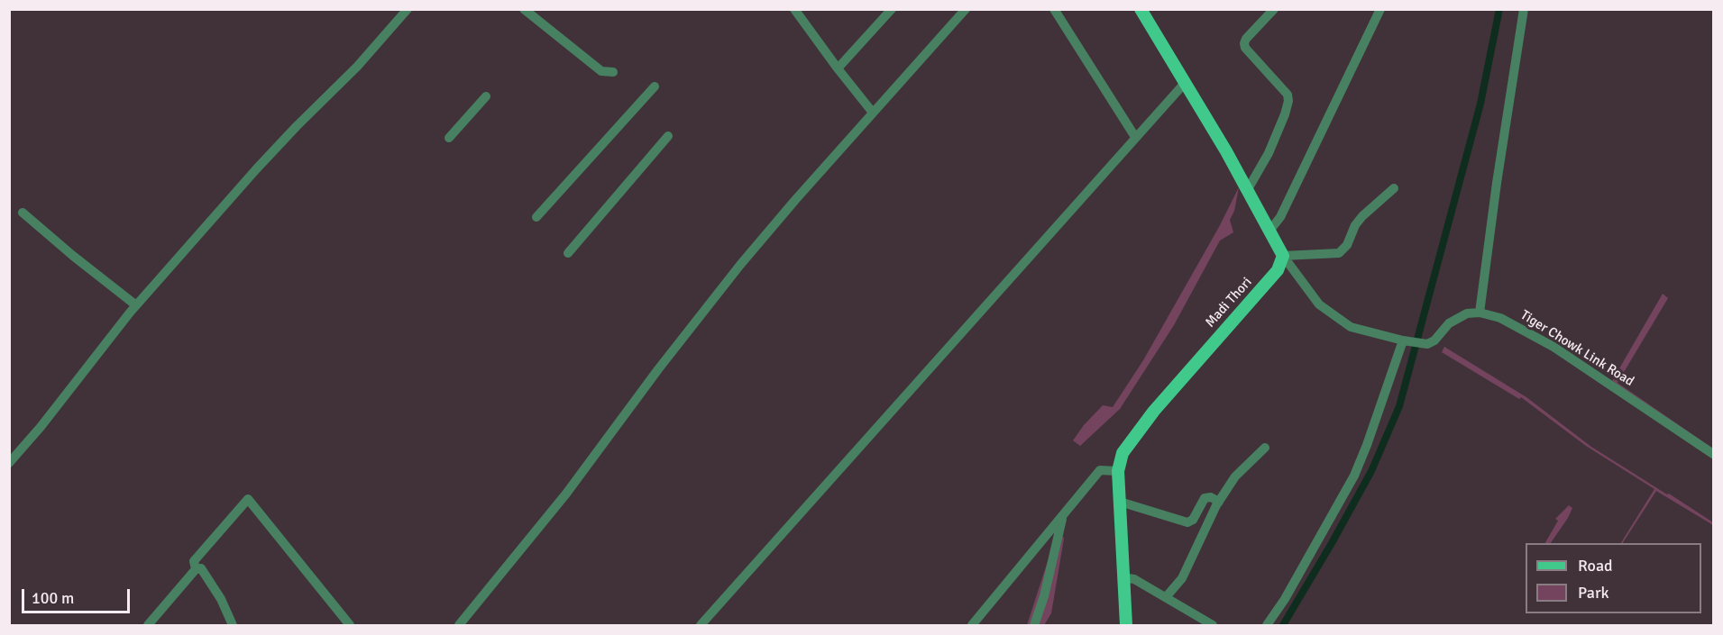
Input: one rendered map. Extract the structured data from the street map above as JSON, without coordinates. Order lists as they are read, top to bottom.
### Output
{
  "streets": {
    "main road": ["Madi Thori"],
    "street": ["Tiger Chowk Link Road"]
  },
  "legend": ["Road", "Park"],
  "scale_bar": "100 m"
}
